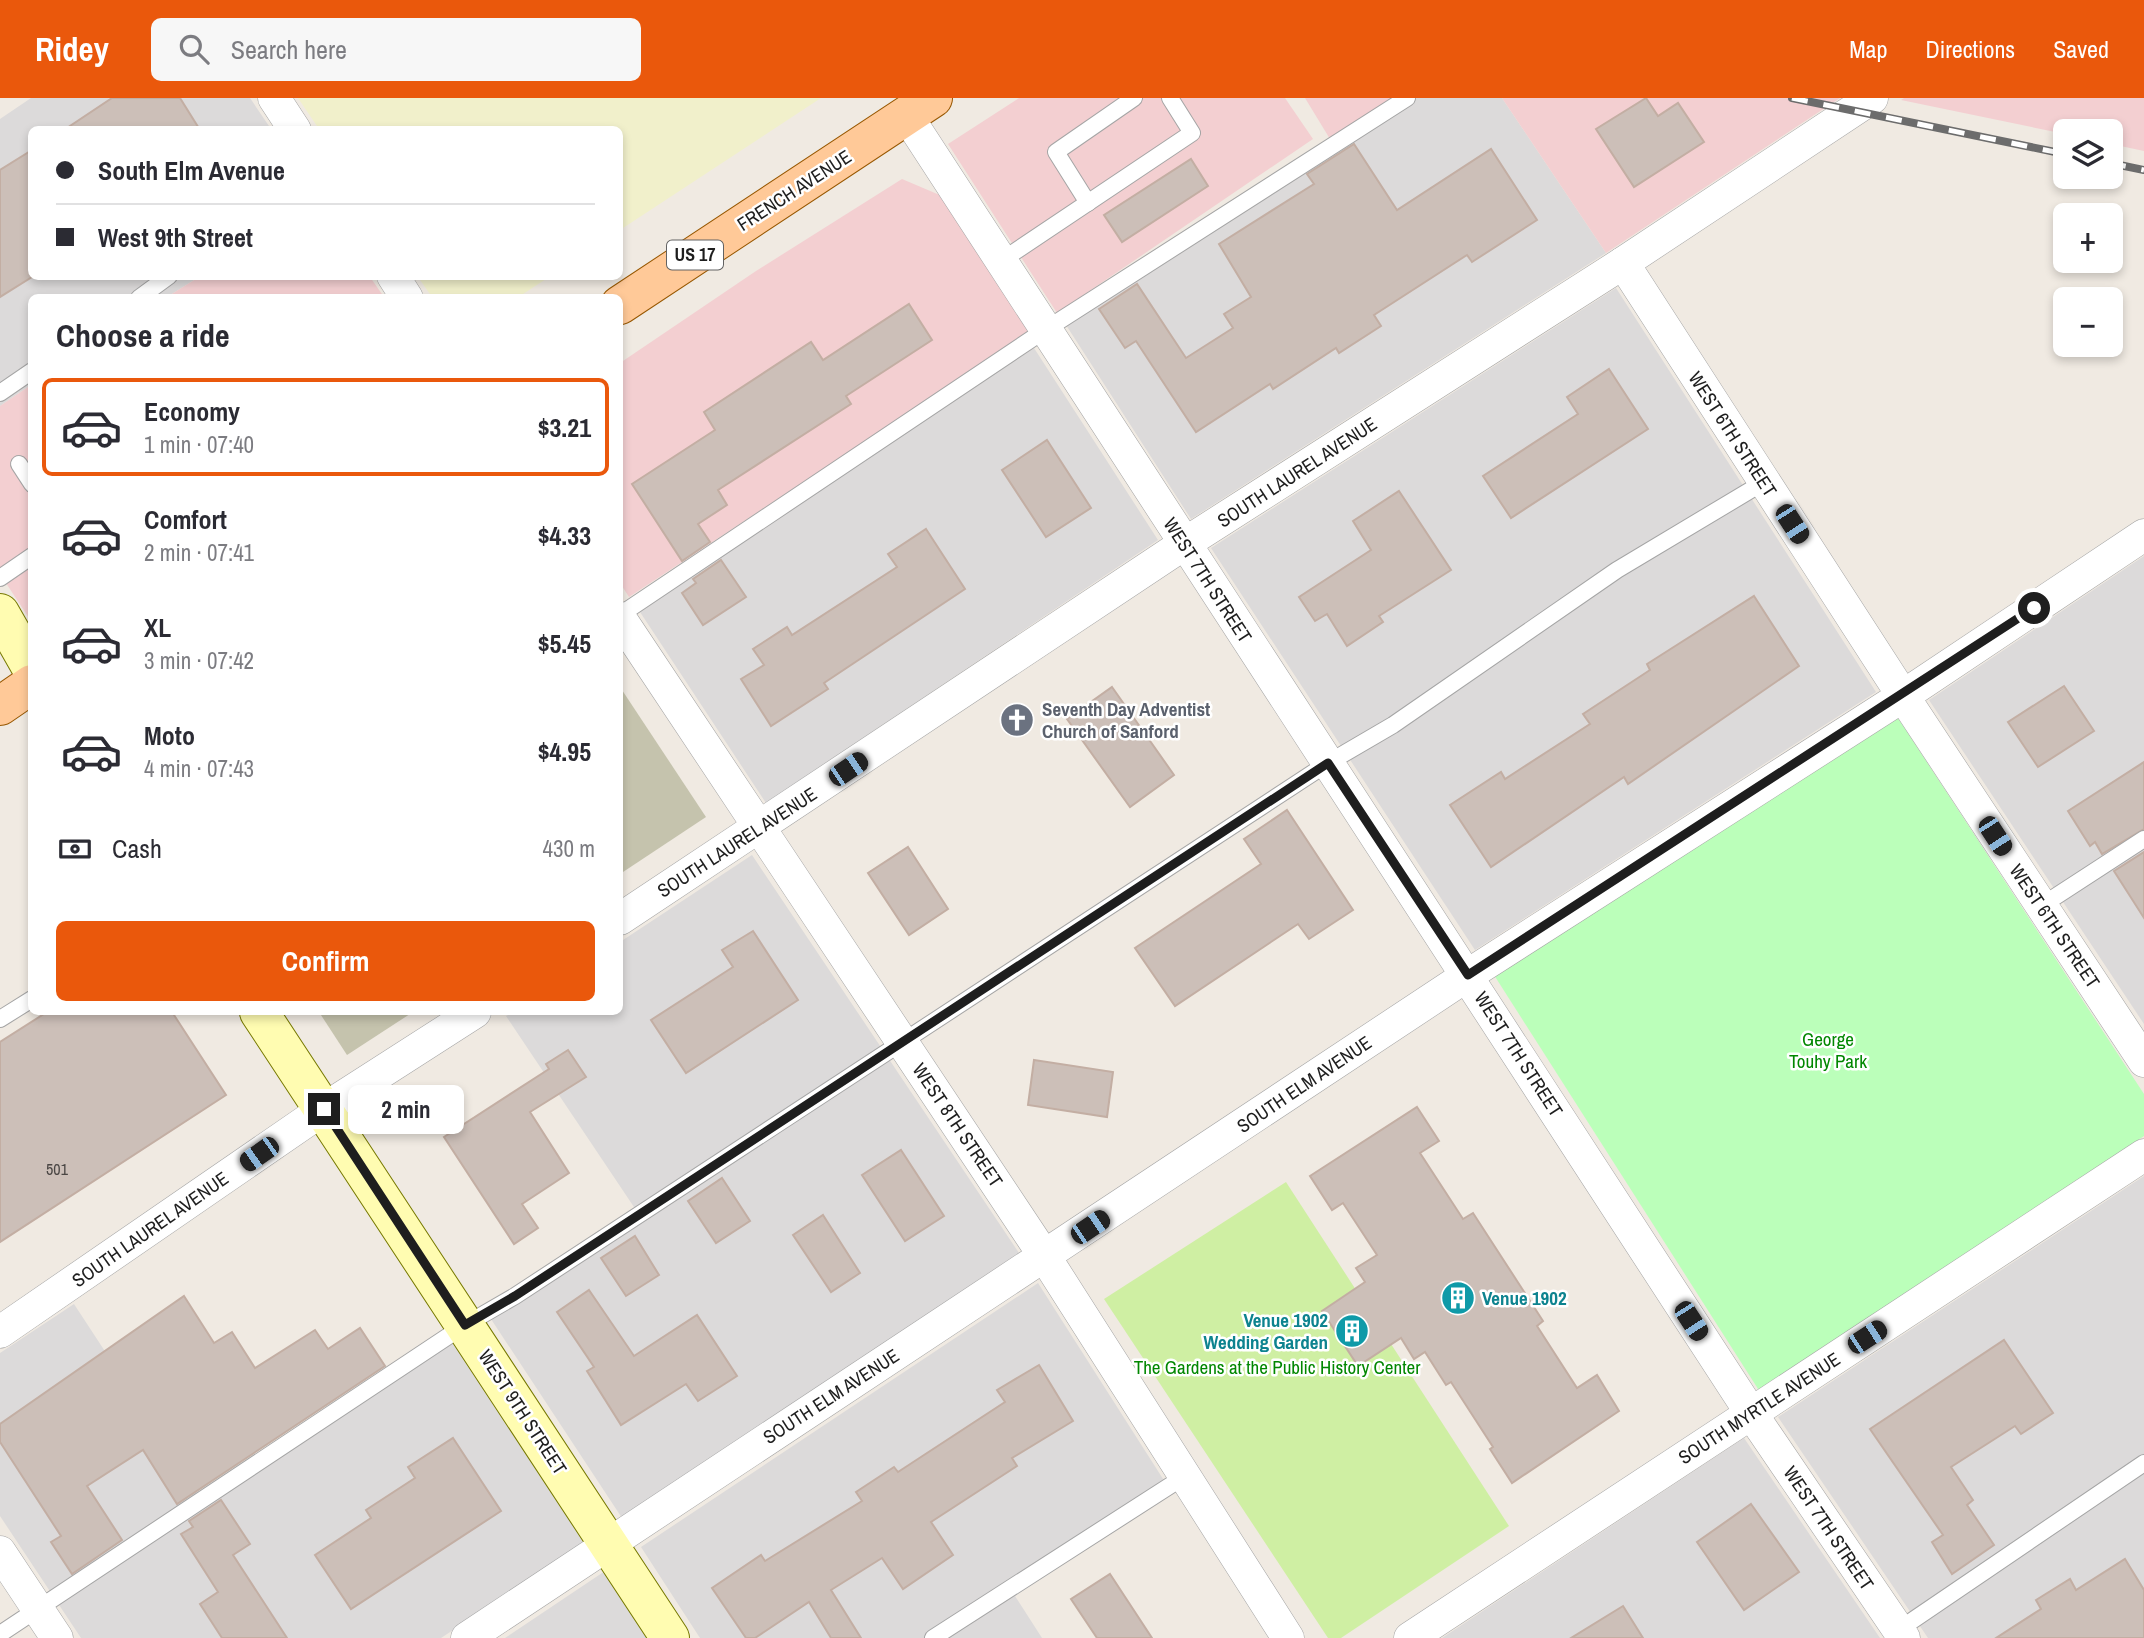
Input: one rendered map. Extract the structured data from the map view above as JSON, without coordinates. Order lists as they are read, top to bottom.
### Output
{
  "streets": {
    "main road": ["FRENCH AVENUE", "US 17"],
    "street": [
      "WEST 6TH STREET",
      "SOUTH LAUREL AVENUE",
      "WEST 7TH STREET",
      "SOUTH ELM AVENUE",
      "WEST 8TH STREET",
      "SOUTH MYRTLE AVENUE",
      "WEST 9TH STREET"
    ]
  },
  "crossings": [
    ["FRENCH AVENUE", "WEST 7TH STREET"],
    ["WEST 6TH STREET", "SOUTH LAUREL AVENUE"],
    ["WEST 6TH STREET", "SOUTH ELM AVENUE"],
    ["SOUTH LAUREL AVENUE", "WEST 7TH STREET"],
    ["SOUTH LAUREL AVENUE", "WEST 8TH STREET"],
    ["SOUTH LAUREL AVENUE", "WEST 9TH STREET"],
    ["WEST 7TH STREET", "SOUTH ELM AVENUE"],
    ["WEST 7TH STREET", "SOUTH MYRTLE AVENUE"],
    ["SOUTH ELM AVENUE", "WEST 8TH STREET"],
    ["SOUTH ELM AVENUE", "WEST 9TH STREET"]
  ],
  "parks": ["George Touhy Park", "The Gardens at the Public History Center"],
  "places": {
    "church": ["Seventh Day Adventist Church of Sanford"],
    "building": ["Venue 1902", "Venue 1902 Wedding Garden"]
  },
  "house_numbers": ["501"],
  "page": {
    "header": "Ridey",
    "search": "Search here",
    "nav": ["Map", "Directions", "Saved"],
    "map_buttons": ["+", "−"],
    "banner": ["South Elm Avenue", "West 9th Street"],
    "heading": "Choose a ride",
    "list": [
      {
        "name": "Economy",
        "note": "1 min · 07:40",
        "value": "$3.21"
      },
      {
        "name": "Comfort",
        "note": "2 min · 07:41",
        "value": "$4.33"
      },
      {
        "name": "XL",
        "note": "3 min · 07:42",
        "value": "$5.45"
      },
      {
        "name": "Moto",
        "note": "4 min · 07:43",
        "value": "$4.95"
      }
    ],
    "pay": ["Cash", "430 m"],
    "buttons": "Confirm",
    "bubble": "2 min"
  }
}
